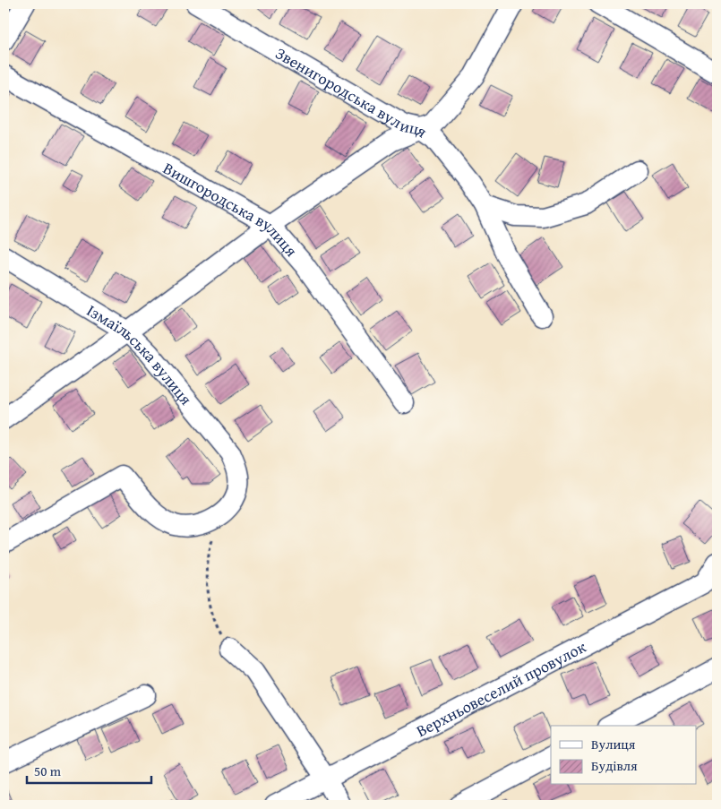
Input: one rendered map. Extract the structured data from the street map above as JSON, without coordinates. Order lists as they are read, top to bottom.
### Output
{
  "streets": {
    "street": [
      "Звенигородська вулиця",
      "Вишгородська вулиця",
      "Ізмаїльська вулиця",
      "Верхньовеселий провулок"
    ]
  },
  "legend": ["Вулиця", "Будівля"],
  "scale_bar": "50 m"
}
